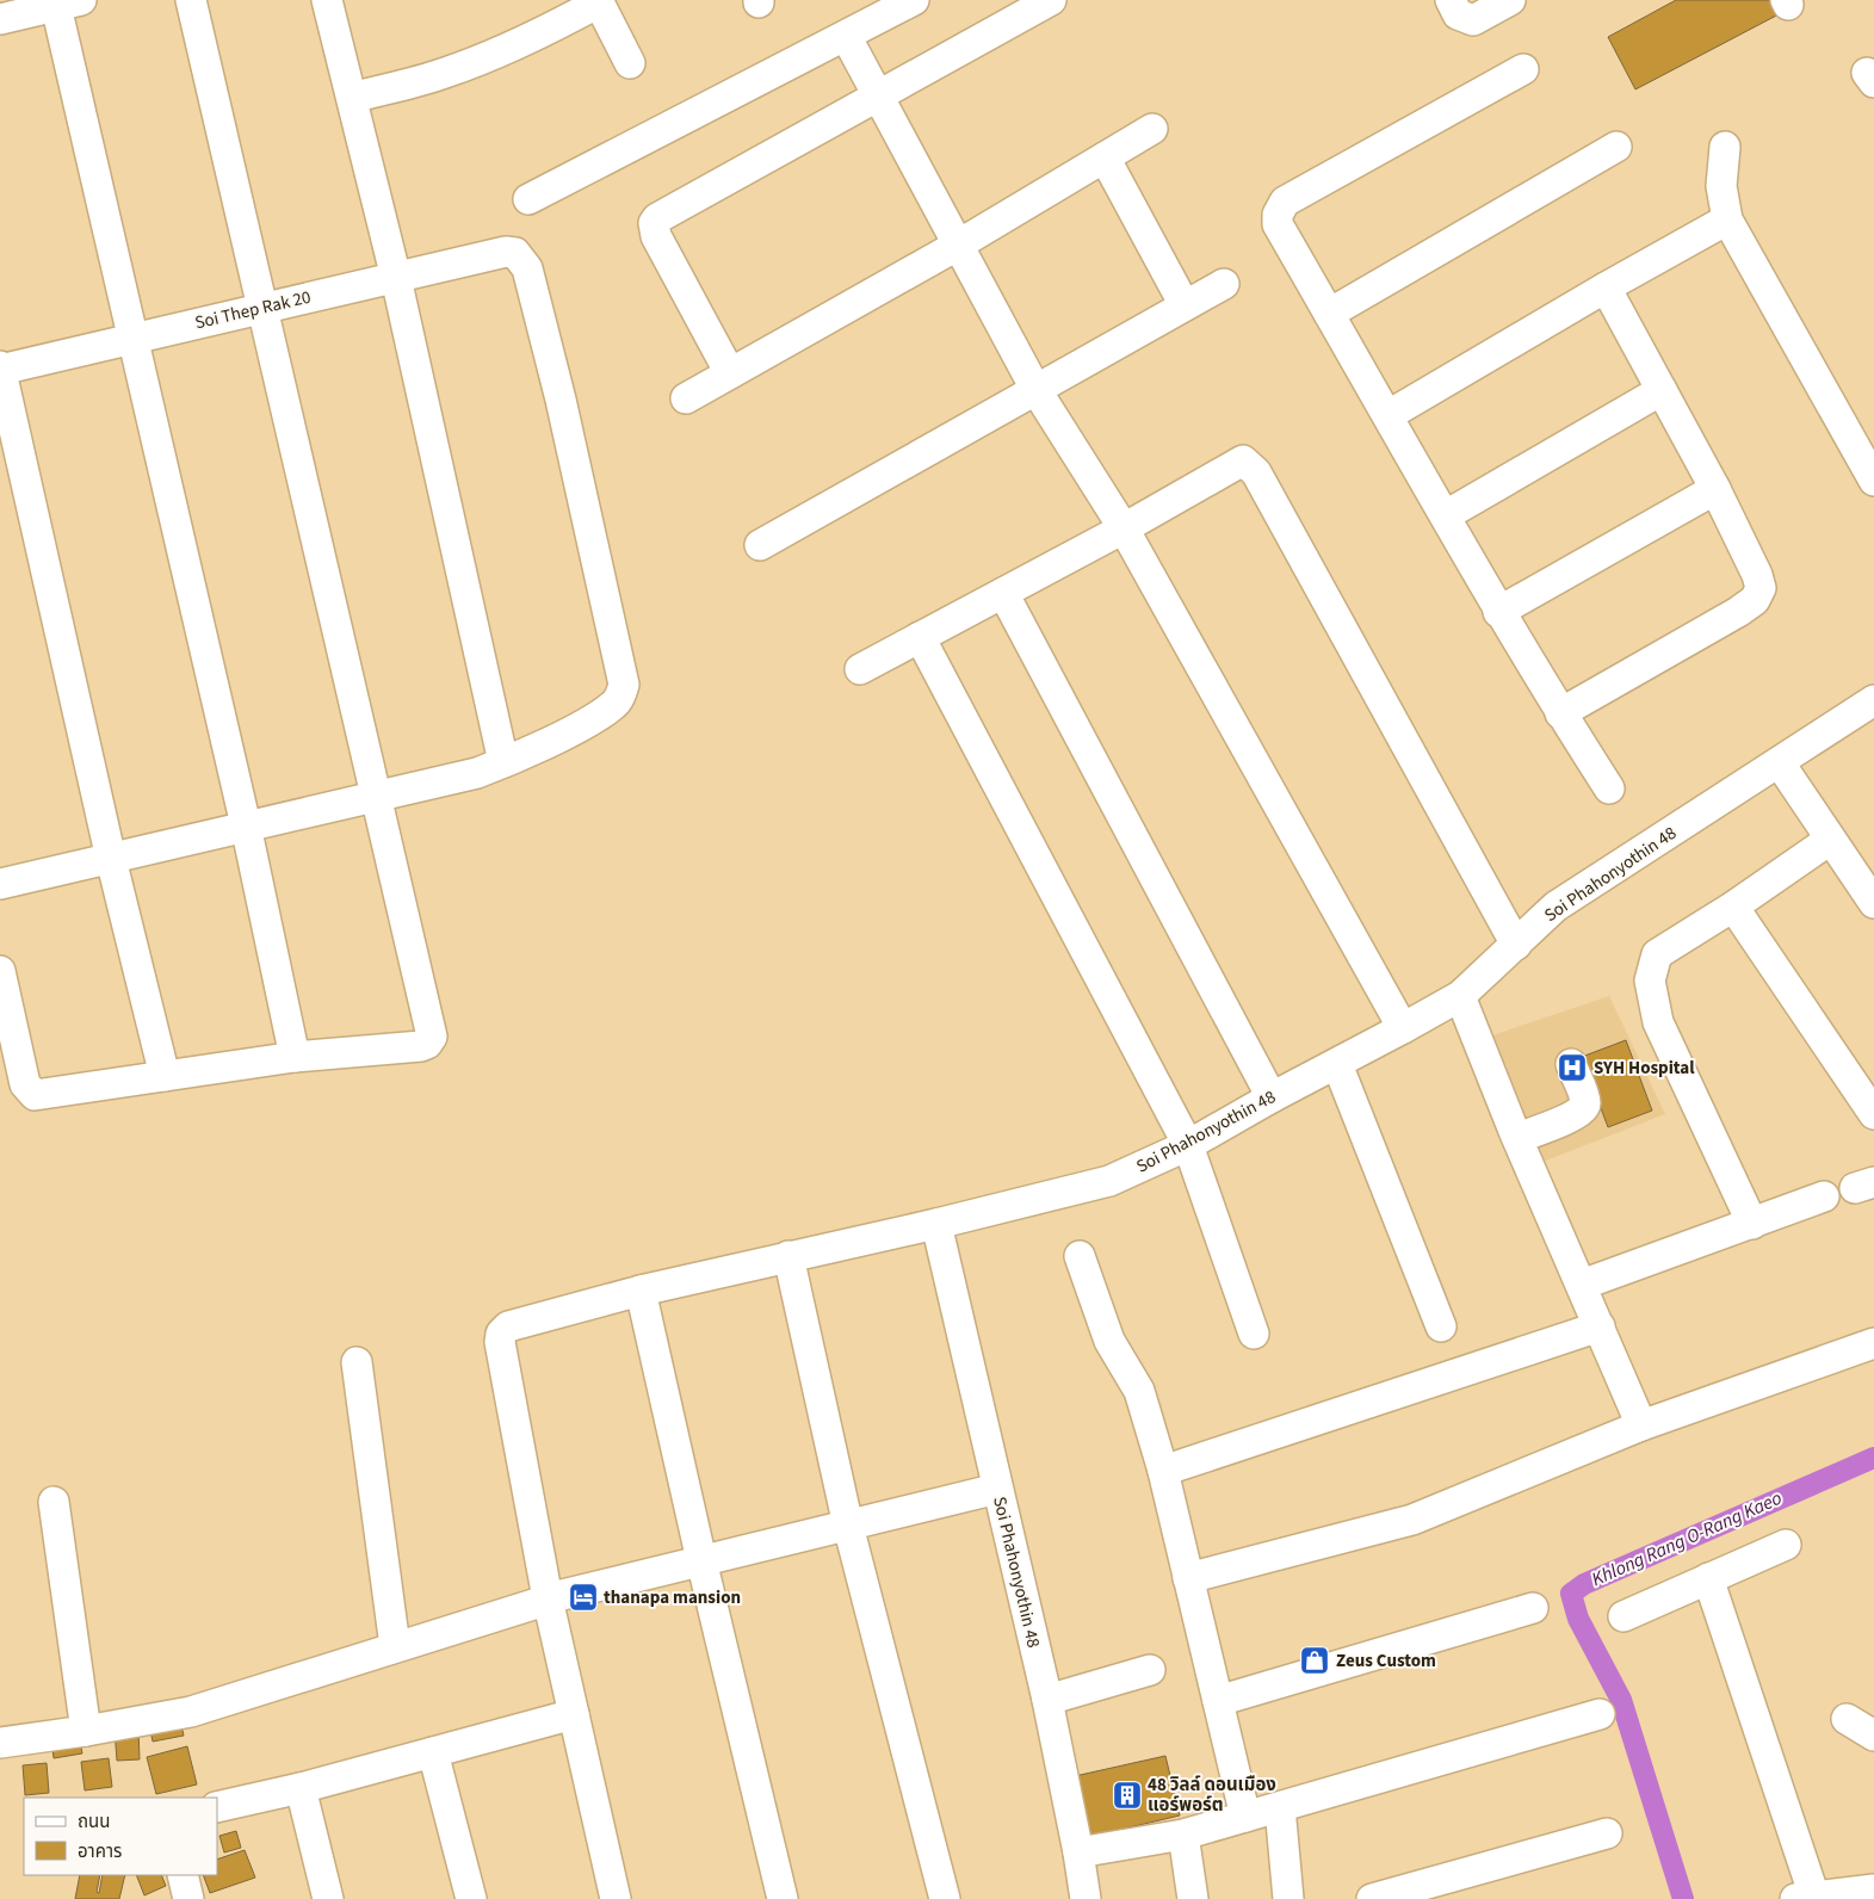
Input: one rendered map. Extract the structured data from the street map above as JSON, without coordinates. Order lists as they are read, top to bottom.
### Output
{
  "streets": {
    "street": ["Soi Thep Rak 20", "Soi Phahonyothin 48"]
  },
  "water": ["Khlong Rang O-Rang Kaeo"],
  "places": {
    "hospital": ["SYH Hospital"],
    "hotel": ["thanapa mansion"],
    "shop": ["Zeus Custom"],
    "building": ["48 วิลล์ ดอนเมือง แอร์พอร์ต"]
  },
  "legend": ["ถนน", "อาคาร"]
}
